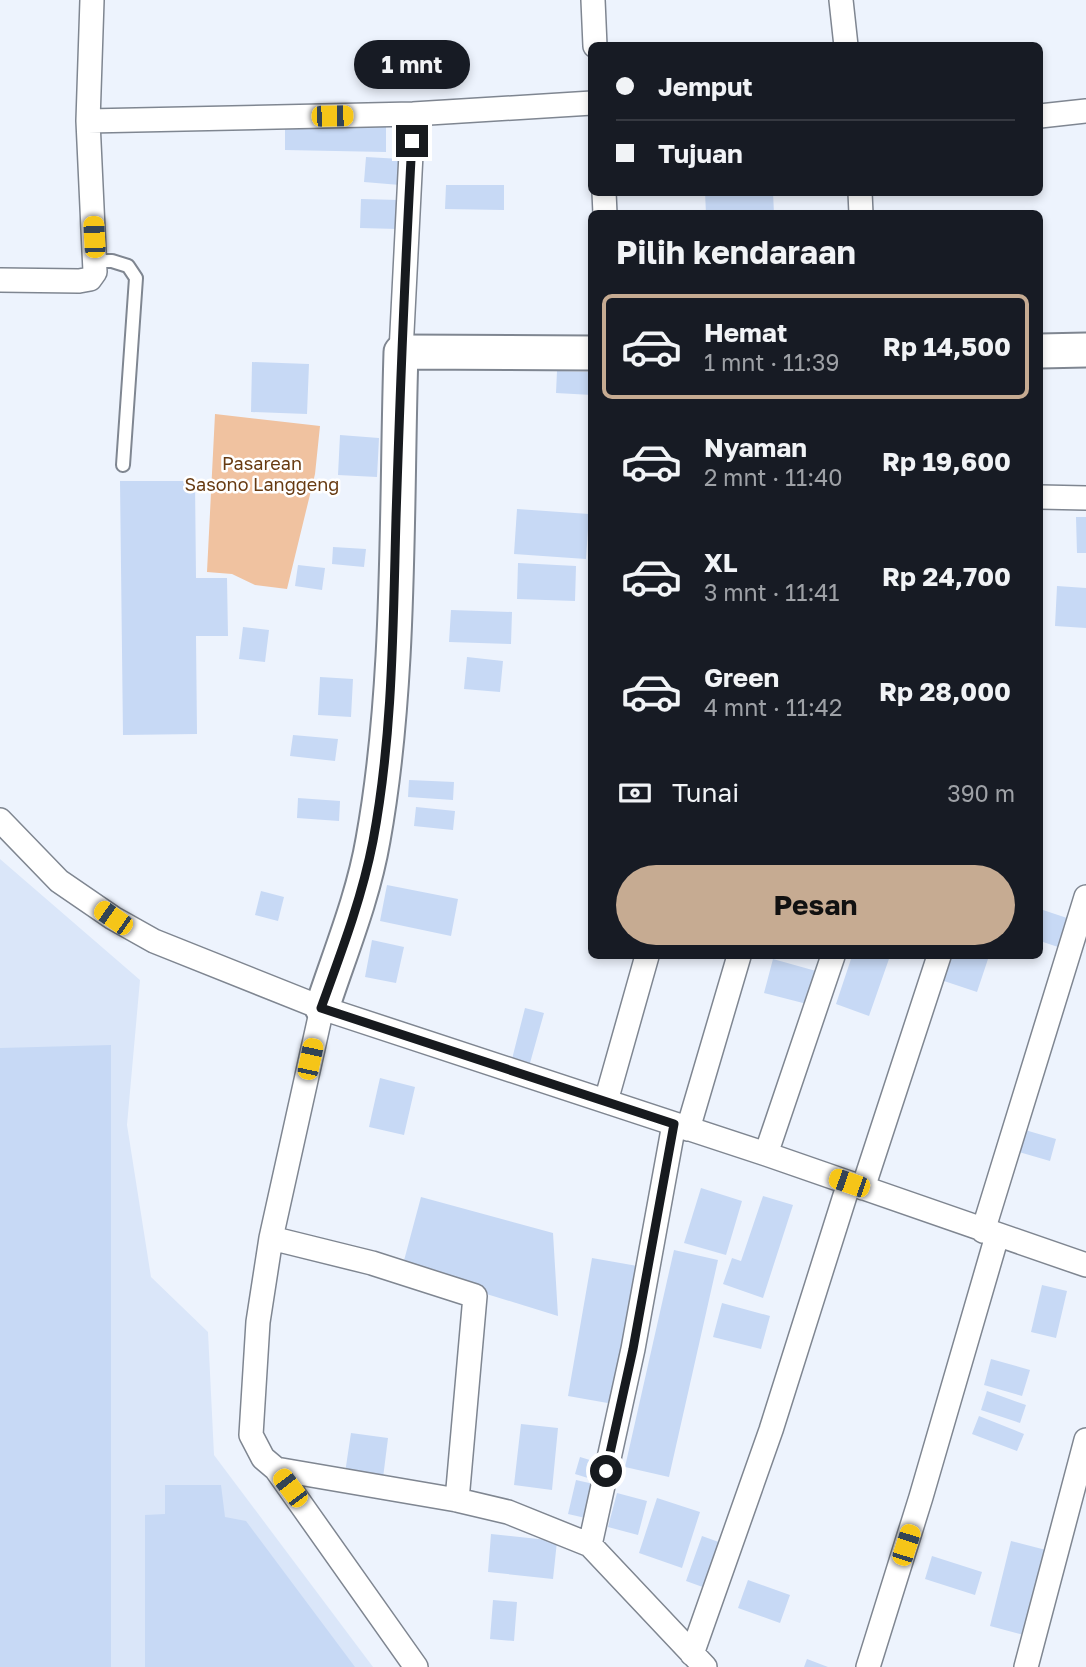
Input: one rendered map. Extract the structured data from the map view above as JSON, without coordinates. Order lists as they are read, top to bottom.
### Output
{
  "parks": ["Pasarean Sasono Langgeng"],
  "page": {
    "bubble": "1 mnt",
    "banner": ["Jemput", "Tujuan"],
    "heading": "Pilih kendaraan",
    "list": [
      {
        "name": "Hemat",
        "note": "1 mnt · 11:39",
        "value": "Rp 14,500"
      },
      {
        "name": "Nyaman",
        "note": "2 mnt · 11:40",
        "value": "Rp 19,600"
      },
      {
        "name": "XL",
        "note": "3 mnt · 11:41",
        "value": "Rp 24,700"
      },
      {
        "name": "Green",
        "note": "4 mnt · 11:42",
        "value": "Rp 28,000"
      }
    ],
    "pay": ["Tunai", "390 m"],
    "buttons": "Pesan"
  }
}
